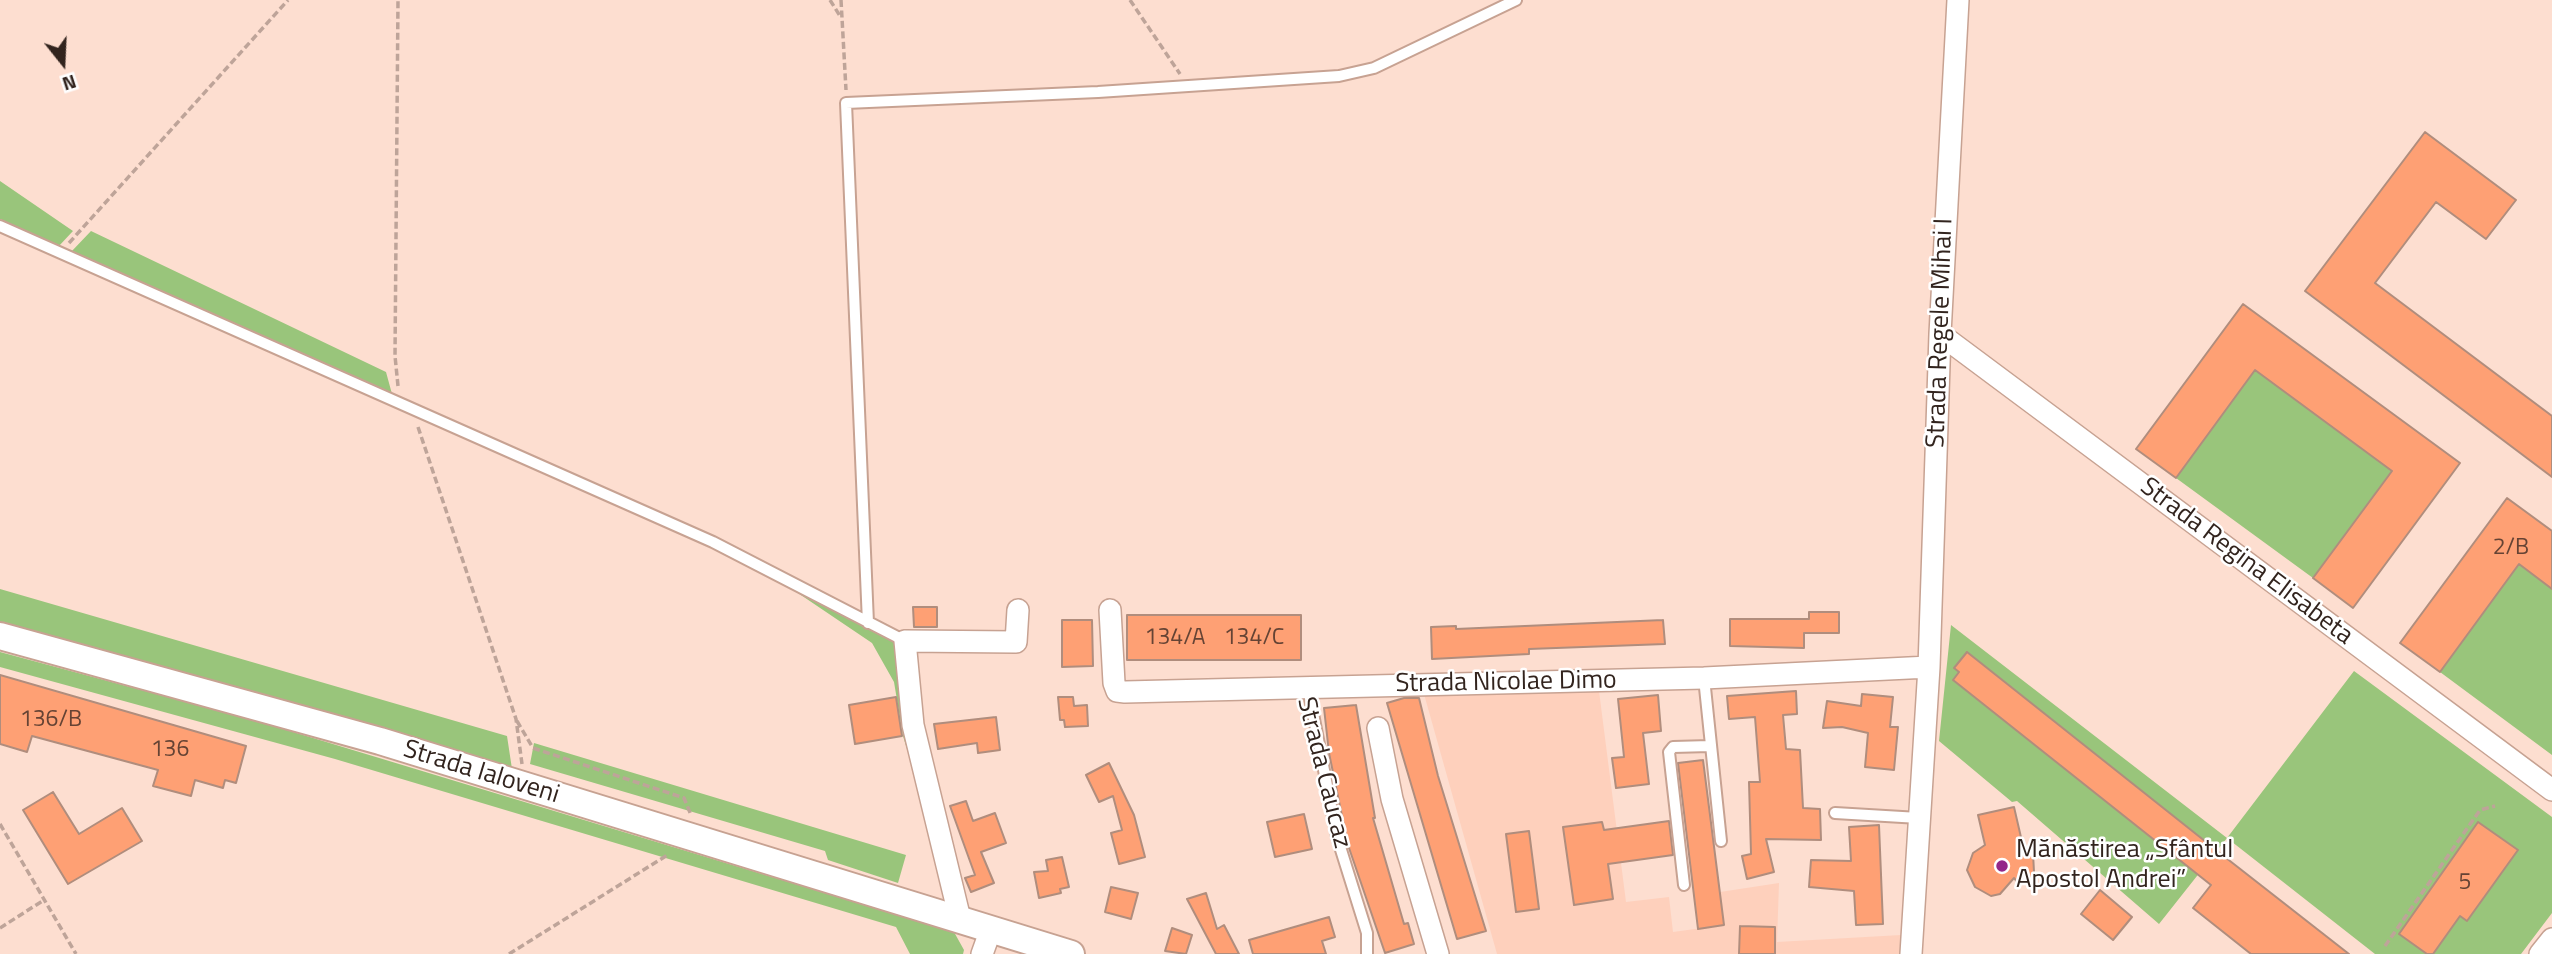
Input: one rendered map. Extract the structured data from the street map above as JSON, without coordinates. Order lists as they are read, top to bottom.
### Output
{
  "streets": {
    "street": [
      "Strada Regele Mihai I",
      "Strada Regina Elisabeta",
      "Strada Nicolae Dimo",
      "Strada Ialoveni",
      "Strada Caucaz"
    ]
  },
  "crossings": [
    ["Strada Regele Mihai I", "Strada Regina Elisabeta"],
    ["Strada Regele Mihai I", "Strada Nicolae Dimo"],
    ["Strada Nicolae Dimo", "Strada Caucaz"]
  ],
  "places": ["Mănăstirea „Sfântul Apostol Andrei”"],
  "house_numbers": [
    "2/B",
    "134/A",
    "134/C",
    "136/B",
    "136",
    "5"
  ],
  "north": "bottom"
}
